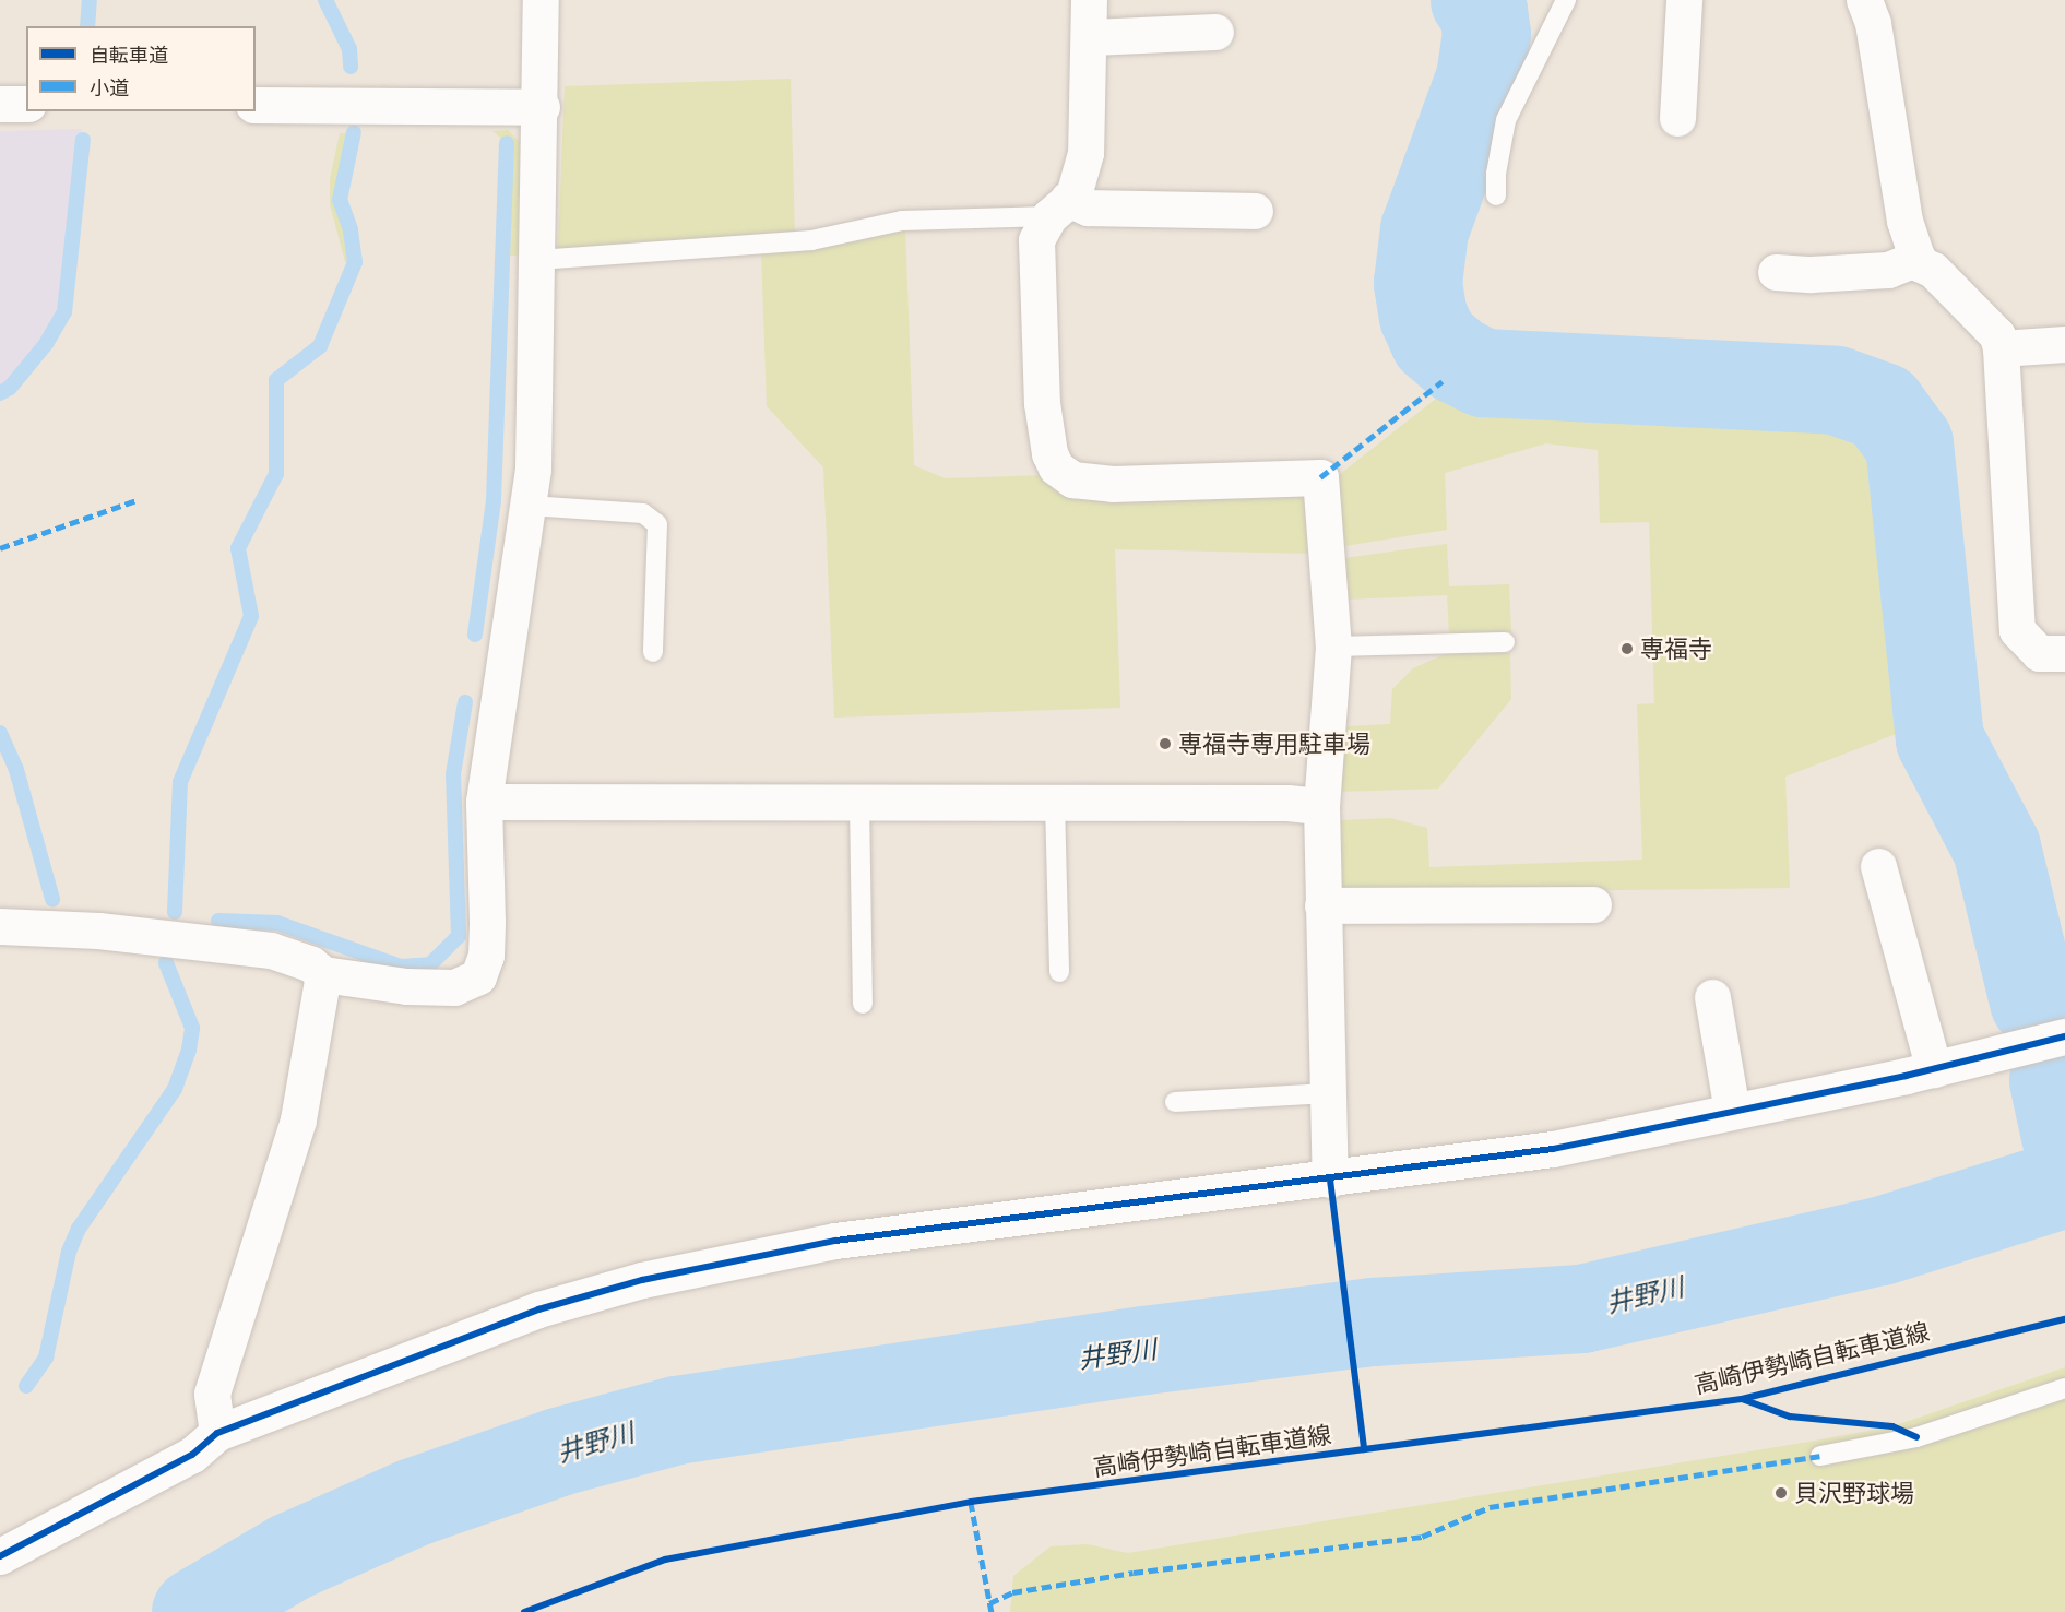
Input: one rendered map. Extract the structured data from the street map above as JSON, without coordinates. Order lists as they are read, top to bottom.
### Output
{
  "streets": {
    "cycle path": ["高崎伊勢崎自転車道線"]
  },
  "water": ["井野川"],
  "places": ["専福寺", "専福寺専用駐車場", "貝沢野球場"],
  "legend": ["自転車道", "小道"]
}
